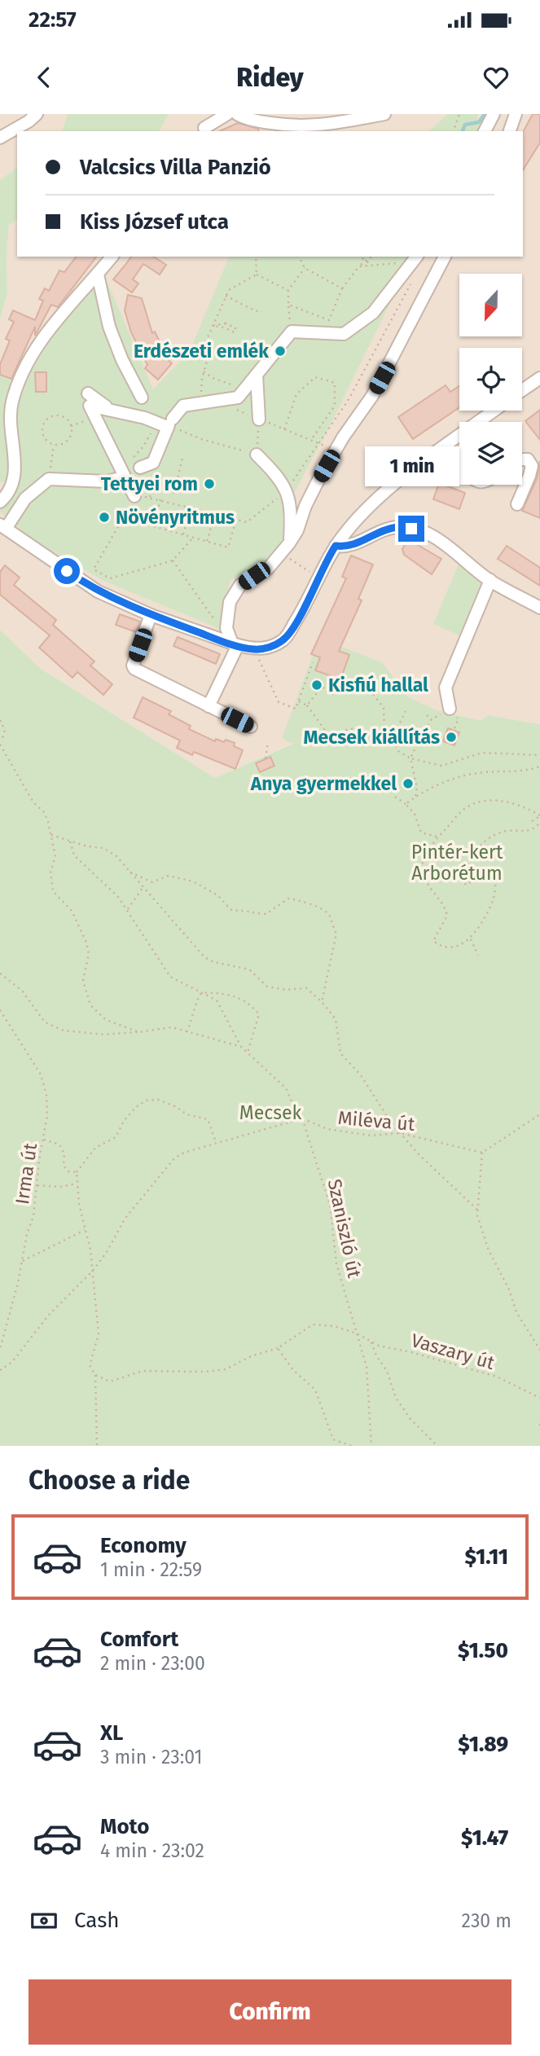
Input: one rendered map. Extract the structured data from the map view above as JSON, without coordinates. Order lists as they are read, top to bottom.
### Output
{
  "streets": {
    "path": [
      "Miléva út",
      "Irma út",
      "Szaniszló út",
      "Vaszary út"
    ]
  },
  "crossings": [
    ["Miléva út", "Szaniszló út"],
    ["Szaniszló út", "Vaszary út"]
  ],
  "parks": ["Pintér-kert Arborétum", "Mecsek"],
  "places": [
    "Erdészeti emlék",
    "Tettyei rom",
    "Növényritmus",
    "Kisfiú hallal",
    "Mecsek kiállítás",
    "Anya gyermekkel"
  ],
  "north": "bottom",
  "page": {
    "status": "22:57",
    "header": "Ridey",
    "banner": ["Valcsics Villa Panzió", "Kiss József utca"],
    "bubble": "1 min",
    "heading": "Choose a ride",
    "list": [
      {
        "name": "Economy",
        "note": "1 min · 22:59",
        "value": "$1.11"
      },
      {
        "name": "Comfort",
        "note": "2 min · 23:00",
        "value": "$1.50"
      },
      {
        "name": "XL",
        "note": "3 min · 23:01",
        "value": "$1.89"
      },
      {
        "name": "Moto",
        "note": "4 min · 23:02",
        "value": "$1.47"
      }
    ],
    "pay": ["Cash", "230 m"],
    "buttons": "Confirm"
  }
}
